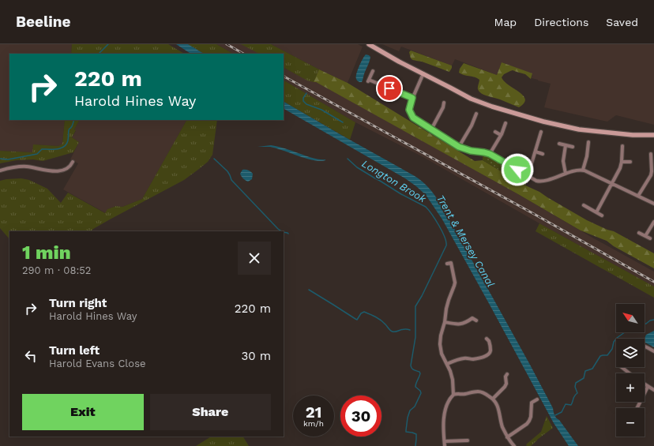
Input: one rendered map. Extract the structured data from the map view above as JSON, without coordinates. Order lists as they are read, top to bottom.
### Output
{
  "water": ["Longton Brook", "Trent & Mersey Canal"],
  "north": "top left",
  "page": {
    "header": "Beeline",
    "nav": ["Map", "Directions", "Saved"],
    "turn": ["220 m", "Harold Hines Way"],
    "heading": ["1 min", "290 m · 08:52"],
    "list": [
      {
        "name": "Turn right",
        "note": "Harold Hines Way",
        "value": "220 m"
      },
      {
        "name": "Turn left",
        "note": "Harold Evans Close",
        "value": "30 m"
      }
    ],
    "map_buttons": ["+", "−"],
    "buttons": ["Exit", "Share"],
    "speed": "21 km/h",
    "limit": "30"
  }
}
